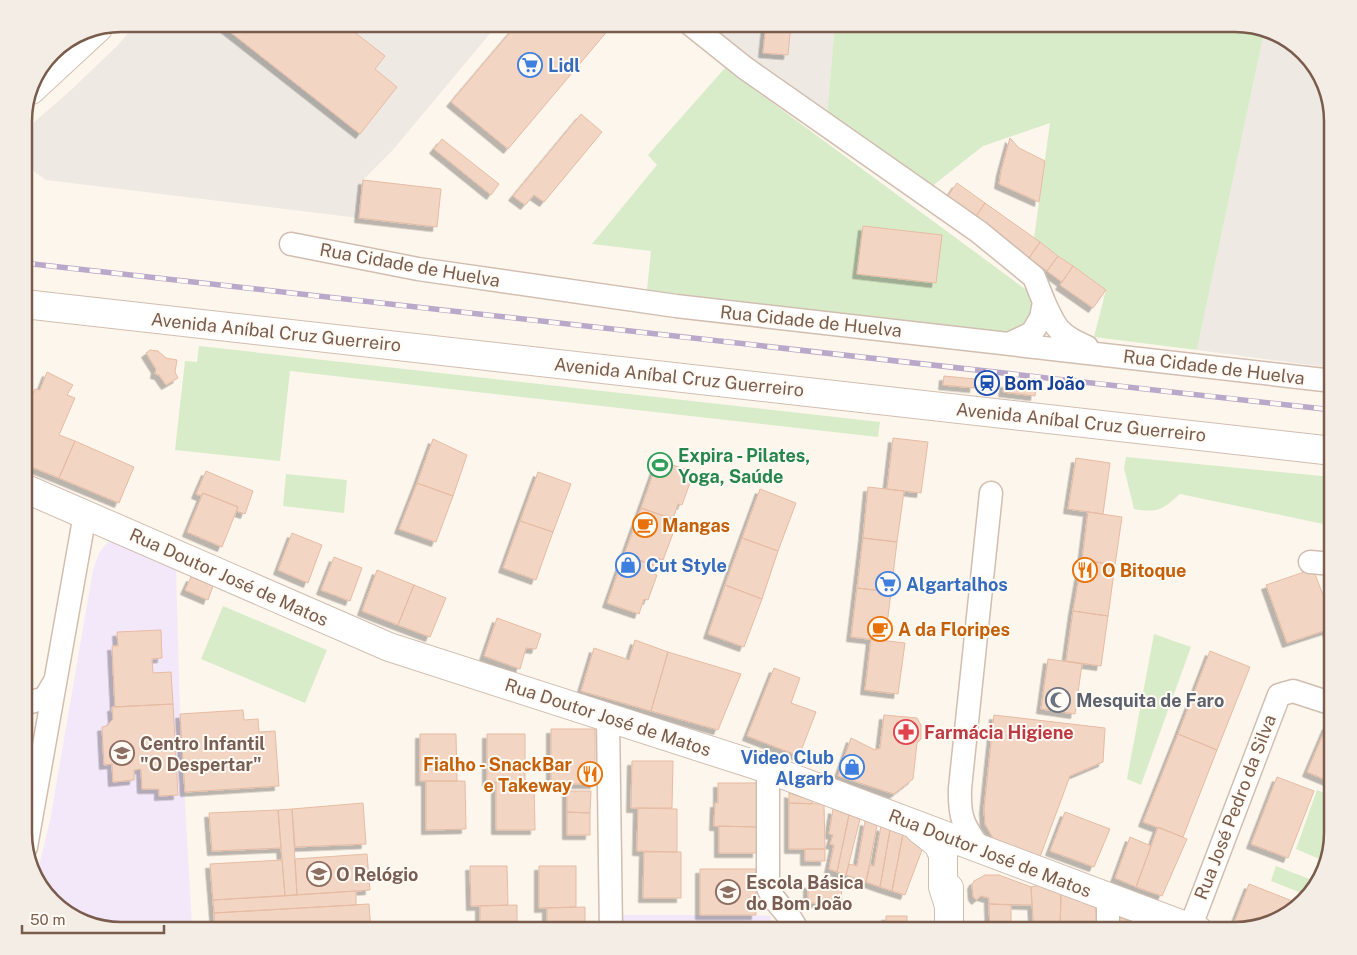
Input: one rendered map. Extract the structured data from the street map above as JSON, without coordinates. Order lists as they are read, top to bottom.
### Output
{
  "streets": {
    "street": [
      "Rua Cidade de Huelva",
      "Avenida Aníbal Cruz Guerreiro",
      "Rua Doutor José de Matos",
      "Rua José Pedro da Silva"
    ]
  },
  "places": {
    "supermarket": ["Lidl", "Algartalhos"],
    "station": ["Bom João"],
    "sports": ["Expira - Pilates, Yoga, Saúde"],
    "cafe": ["Mangas", "A da Floripes"],
    "shop": ["Cut Style", "Video Club Algarb"],
    "restaurant": ["O Bitoque", "Fialho - SnackBar e Takeway"],
    "mosque": ["Mesquita de Faro"],
    "pharmacy": ["Farmácia Higiene"],
    "school or university": ["Centro Infantil \"O Despertar\"", "O Relógio", "Escola Básica do Bom João"]
  },
  "scale_bar": "50 m"
}
